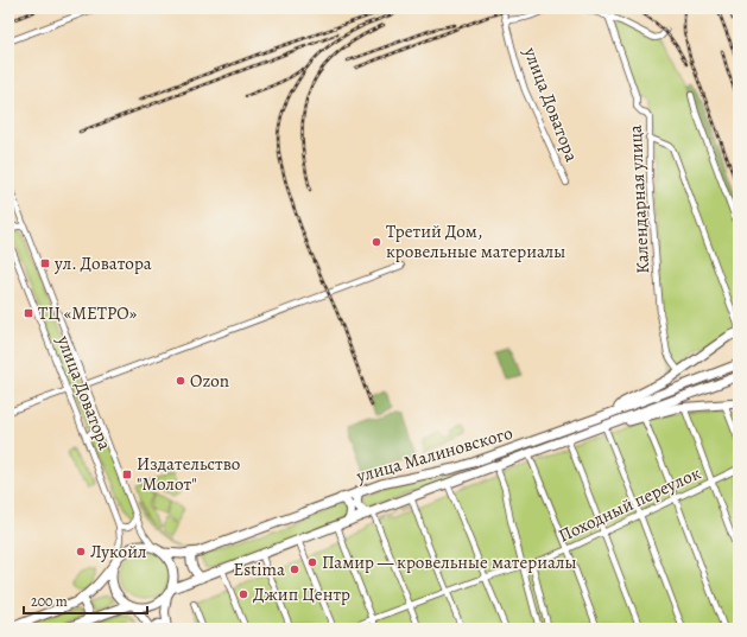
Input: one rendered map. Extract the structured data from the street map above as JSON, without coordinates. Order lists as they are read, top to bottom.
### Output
{
  "streets": {
    "highway": ["улица Малиновского"],
    "street": ["улица Доватора", "Календарная улица", "Походный переулок"]
  },
  "crossings": [
    ["улица Доватора", "улица Малиновского"]
  ],
  "places": {
    "other": [
      "Третий Дом, кровельные материалы",
      "Ozon",
      "Лукойл",
      "Памир — кровельные материалы",
      "Estima",
      "Джип Центр"
    ],
    "transit": ["ул. Доватора", "ТЦ «МЕТРО»", "Издательство \"Молот\""]
  },
  "scale_bar": "200 m"
}
